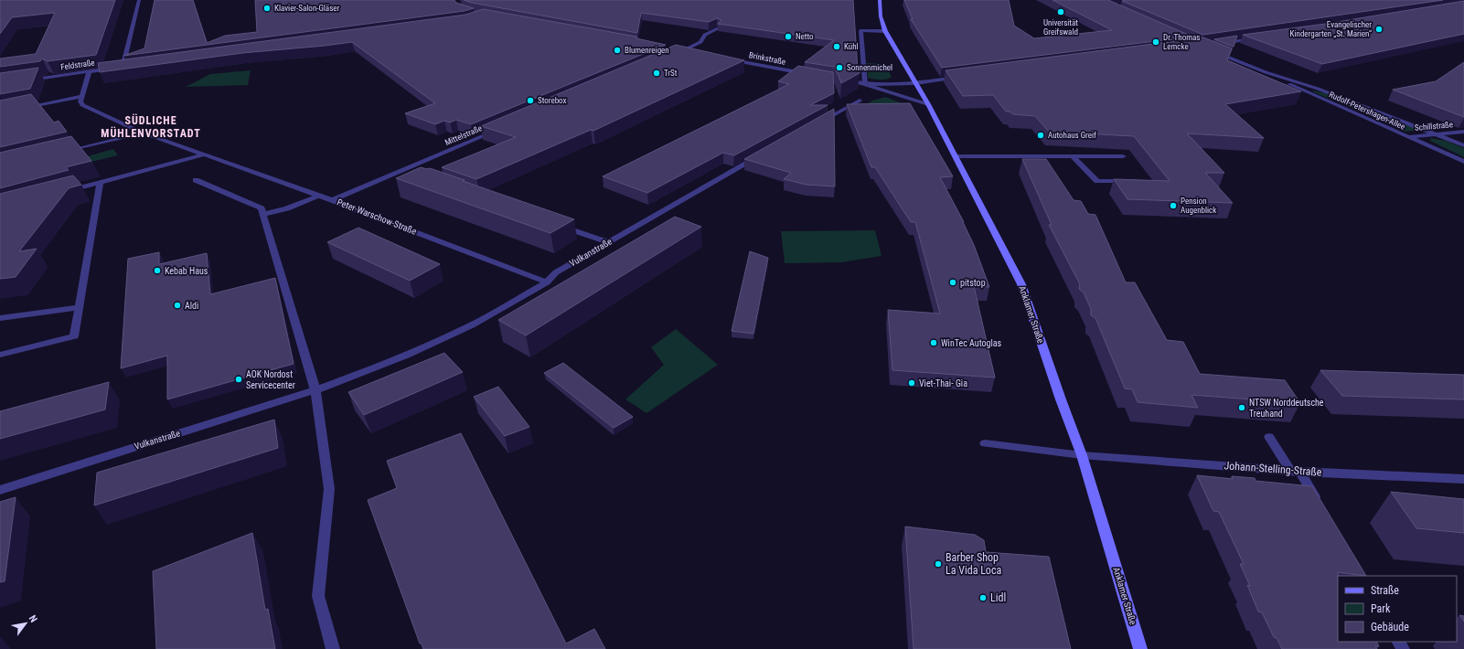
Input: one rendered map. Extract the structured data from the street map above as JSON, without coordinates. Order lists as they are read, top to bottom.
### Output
{
  "streets": {
    "main road": ["Anklamer Straße"],
    "street": [
      "Brinkstraße",
      "Feldstraße",
      "Rudolf-Petershagen-Allee",
      "Schillstraße",
      "Mittelstraße",
      "Peter-Warschow-Straße",
      "Vulkanstraße",
      "Johann-Stelling-Straße"
    ]
  },
  "crossings": [
    ["Rudolf-Petershagen-Allee", "Schillstraße"],
    ["Mittelstraße", "Peter-Warschow-Straße"],
    ["Peter-Warschow-Straße", "Vulkanstraße"],
    ["Anklamer Straße", "Johann-Stelling-Straße"]
  ],
  "districts": ["SÜDLICHE MÜHLENVORSTADT"],
  "places": [
    "Klavier-Salon-Gläser",
    "Universität Greifswald",
    "Evangelischer Kindergarten „St. Marien“",
    "Netto",
    "Dr. Thomas Lemcke",
    "Kühl",
    "Blumenreigen",
    "Sonnenmichel",
    "TrSt",
    "Storebox",
    "Autohaus Greif",
    "Pension Augenblick",
    "Kebab Haus",
    "pitstop",
    "Aldi",
    "WinTec Autoglas",
    "AOK Nordost Servicecenter",
    "Viet-Thai- Gia",
    "NTSW Norddeutsche Treuhand",
    "Barber Shop La Vida Loca",
    "Lidl"
  ],
  "legend": ["Straße", "Park", "Gebäude"],
  "north": "top right"
}
